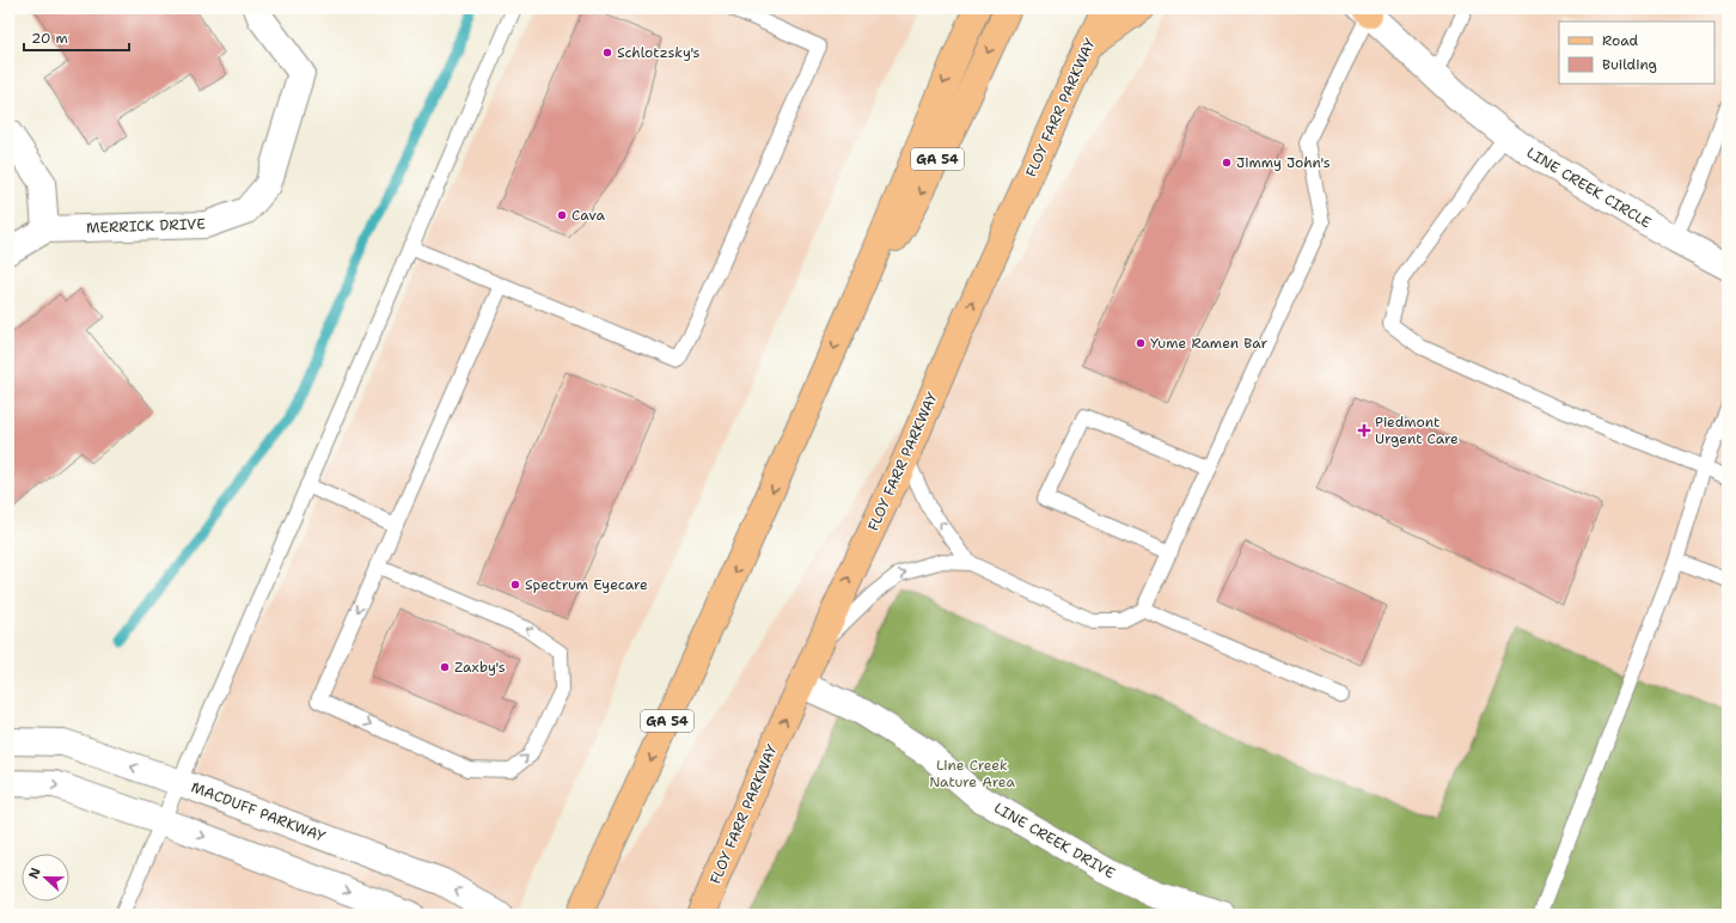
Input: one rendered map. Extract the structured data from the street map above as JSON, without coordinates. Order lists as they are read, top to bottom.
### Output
{
  "streets": {
    "main road": ["FLOY FARR PARKWAY", "GA 54"],
    "street": [
      "LINE CREEK CIRCLE",
      "MERRICK DRIVE",
      "MACDUFF PARKWAY",
      "LINE CREEK DRIVE"
    ]
  },
  "crossings": [
    ["FLOY FARR PARKWAY", "LINE CREEK DRIVE"]
  ],
  "parks": ["Line Creek Nature Area"],
  "places": {
    "other": [
      "Schlotzsky's",
      "Jimmy John's",
      "Cava",
      "Yume Ramen Bar",
      "Spectrum Eyecare",
      "Zaxby's"
    ],
    "health": ["Piedmont Urgent Care"]
  },
  "legend": ["Road", "Building"],
  "scale_bar": "20 m",
  "north": "left"
}
